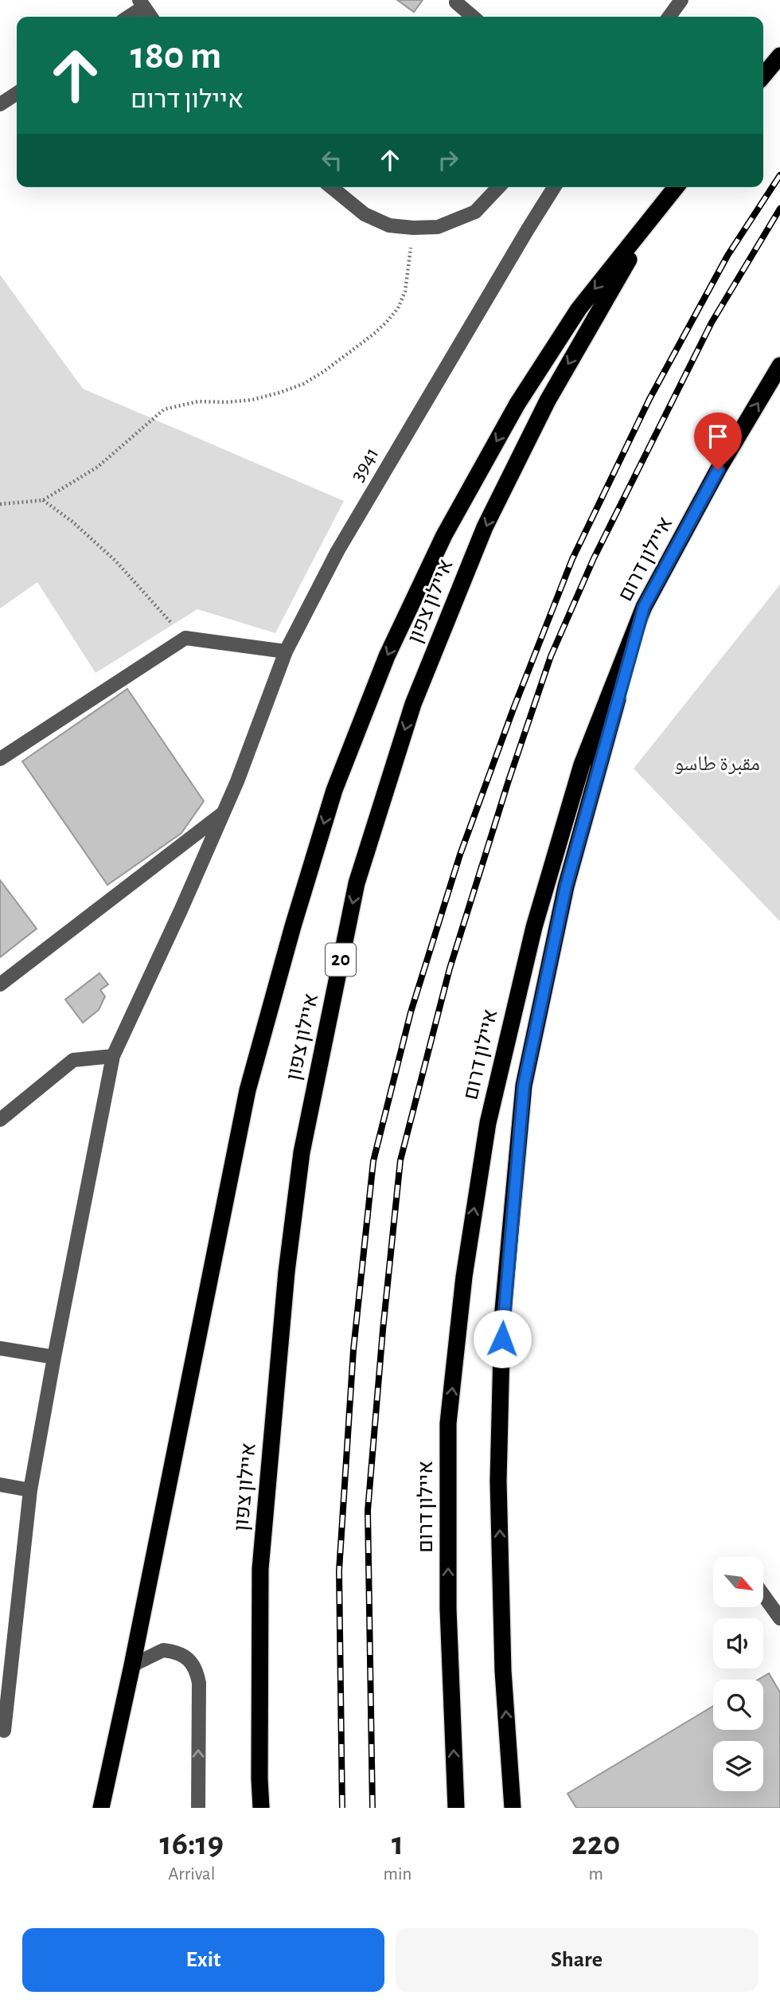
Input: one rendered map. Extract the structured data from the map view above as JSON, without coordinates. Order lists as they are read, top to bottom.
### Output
{
  "streets": {
    "highway": ["איילון דרום", "איילון צפון", "20"],
    "street": ["3941"]
  },
  "parks": ["مقبرة طاسو"],
  "north": "bottom right",
  "page": {
    "turn": ["180 m", "איילון דרום"],
    "eta": [
      "16:19",
      "Arrival",
      "1",
      "min",
      "220",
      "m"
    ],
    "buttons": ["Exit", "Share"]
  }
}
